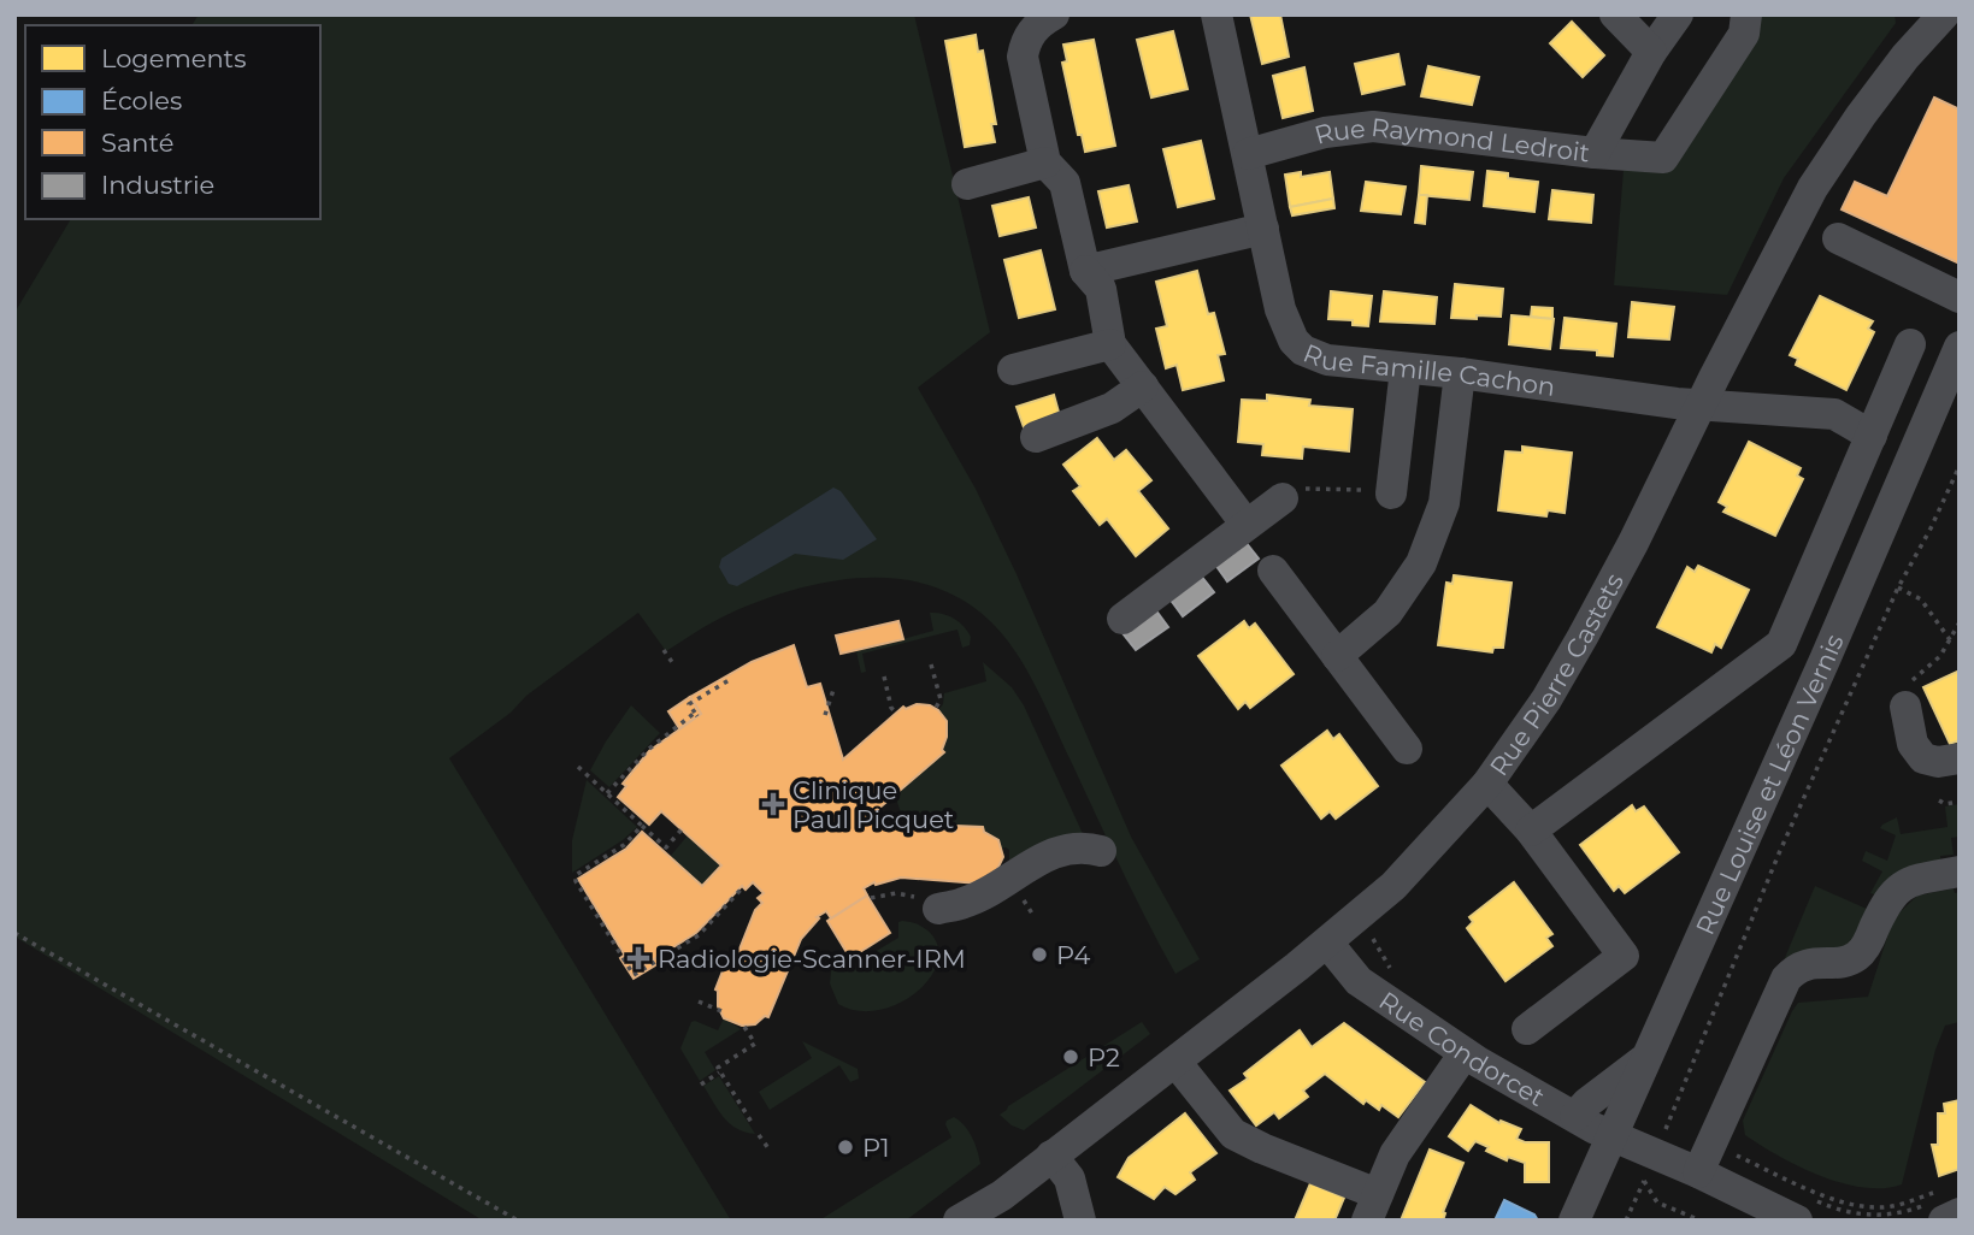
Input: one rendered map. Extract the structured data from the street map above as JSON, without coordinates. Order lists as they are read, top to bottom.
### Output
{
  "streets": {
    "street": [
      "Rue Raymond Ledroit",
      "Rue Famille Cachon",
      "Rue Pierre Castets",
      "Rue Louise et Léon Vernis",
      "Rue Condorcet"
    ]
  },
  "crossings": [
    ["Rue Raymond Ledroit", "Rue Famille Cachon"],
    ["Rue Famille Cachon", "Rue Pierre Castets"],
    ["Rue Pierre Castets", "Rue Condorcet"],
    ["Rue Louise et Léon Vernis", "Rue Condorcet"]
  ],
  "places": {
    "health": ["Clinique Paul Picquet", "Radiologie-Scanner-IRM"],
    "other": ["P4", "P2", "P1"]
  },
  "legend": [
    "Logements",
    "Écoles",
    "Santé",
    "Industrie"
  ]
}
